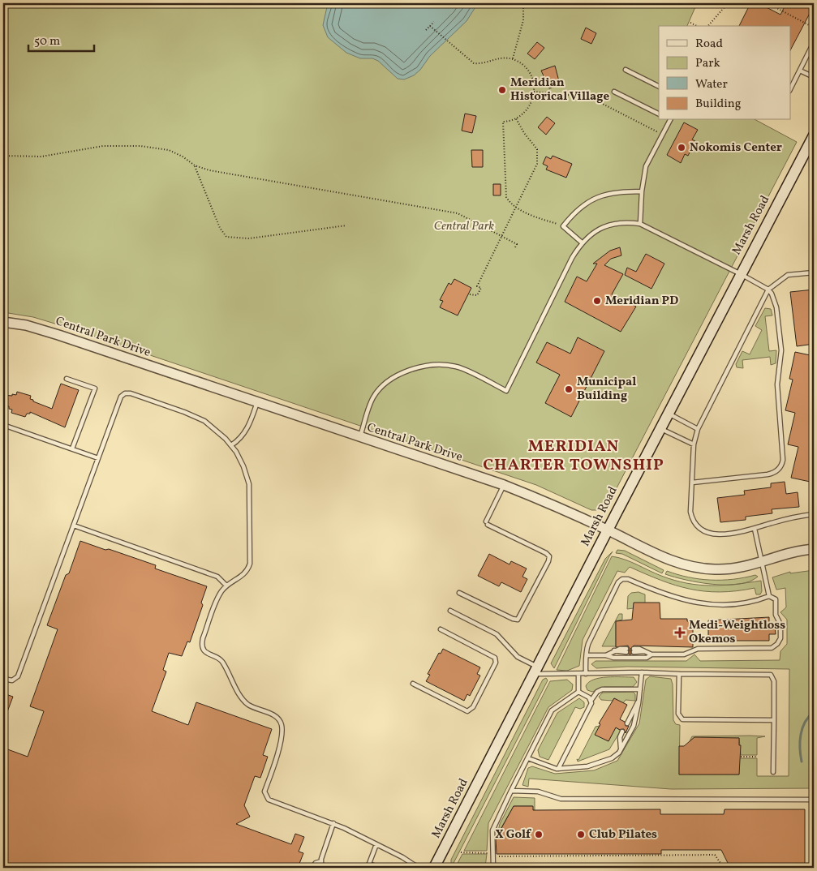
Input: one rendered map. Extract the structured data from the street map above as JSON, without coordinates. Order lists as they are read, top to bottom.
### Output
{
  "streets": {
    "main road": ["Marsh Road"],
    "street": ["Central Park Drive"]
  },
  "crossings": [
    ["Marsh Road", "Central Park Drive"]
  ],
  "districts": ["MERIDIAN CHARTER TOWNSHIP"],
  "parks": ["Central Park"],
  "places": {
    "other": [
      "Meridian Historical Village",
      "Nokomis Center",
      "Meridian PD",
      "Municipal Building",
      "X Golf",
      "Club Pilates"
    ],
    "health": ["Medi-Weightloss Okemos"]
  },
  "legend": [
    "Road",
    "Park",
    "Water",
    "Building"
  ],
  "scale_bar": "50 m"
}
